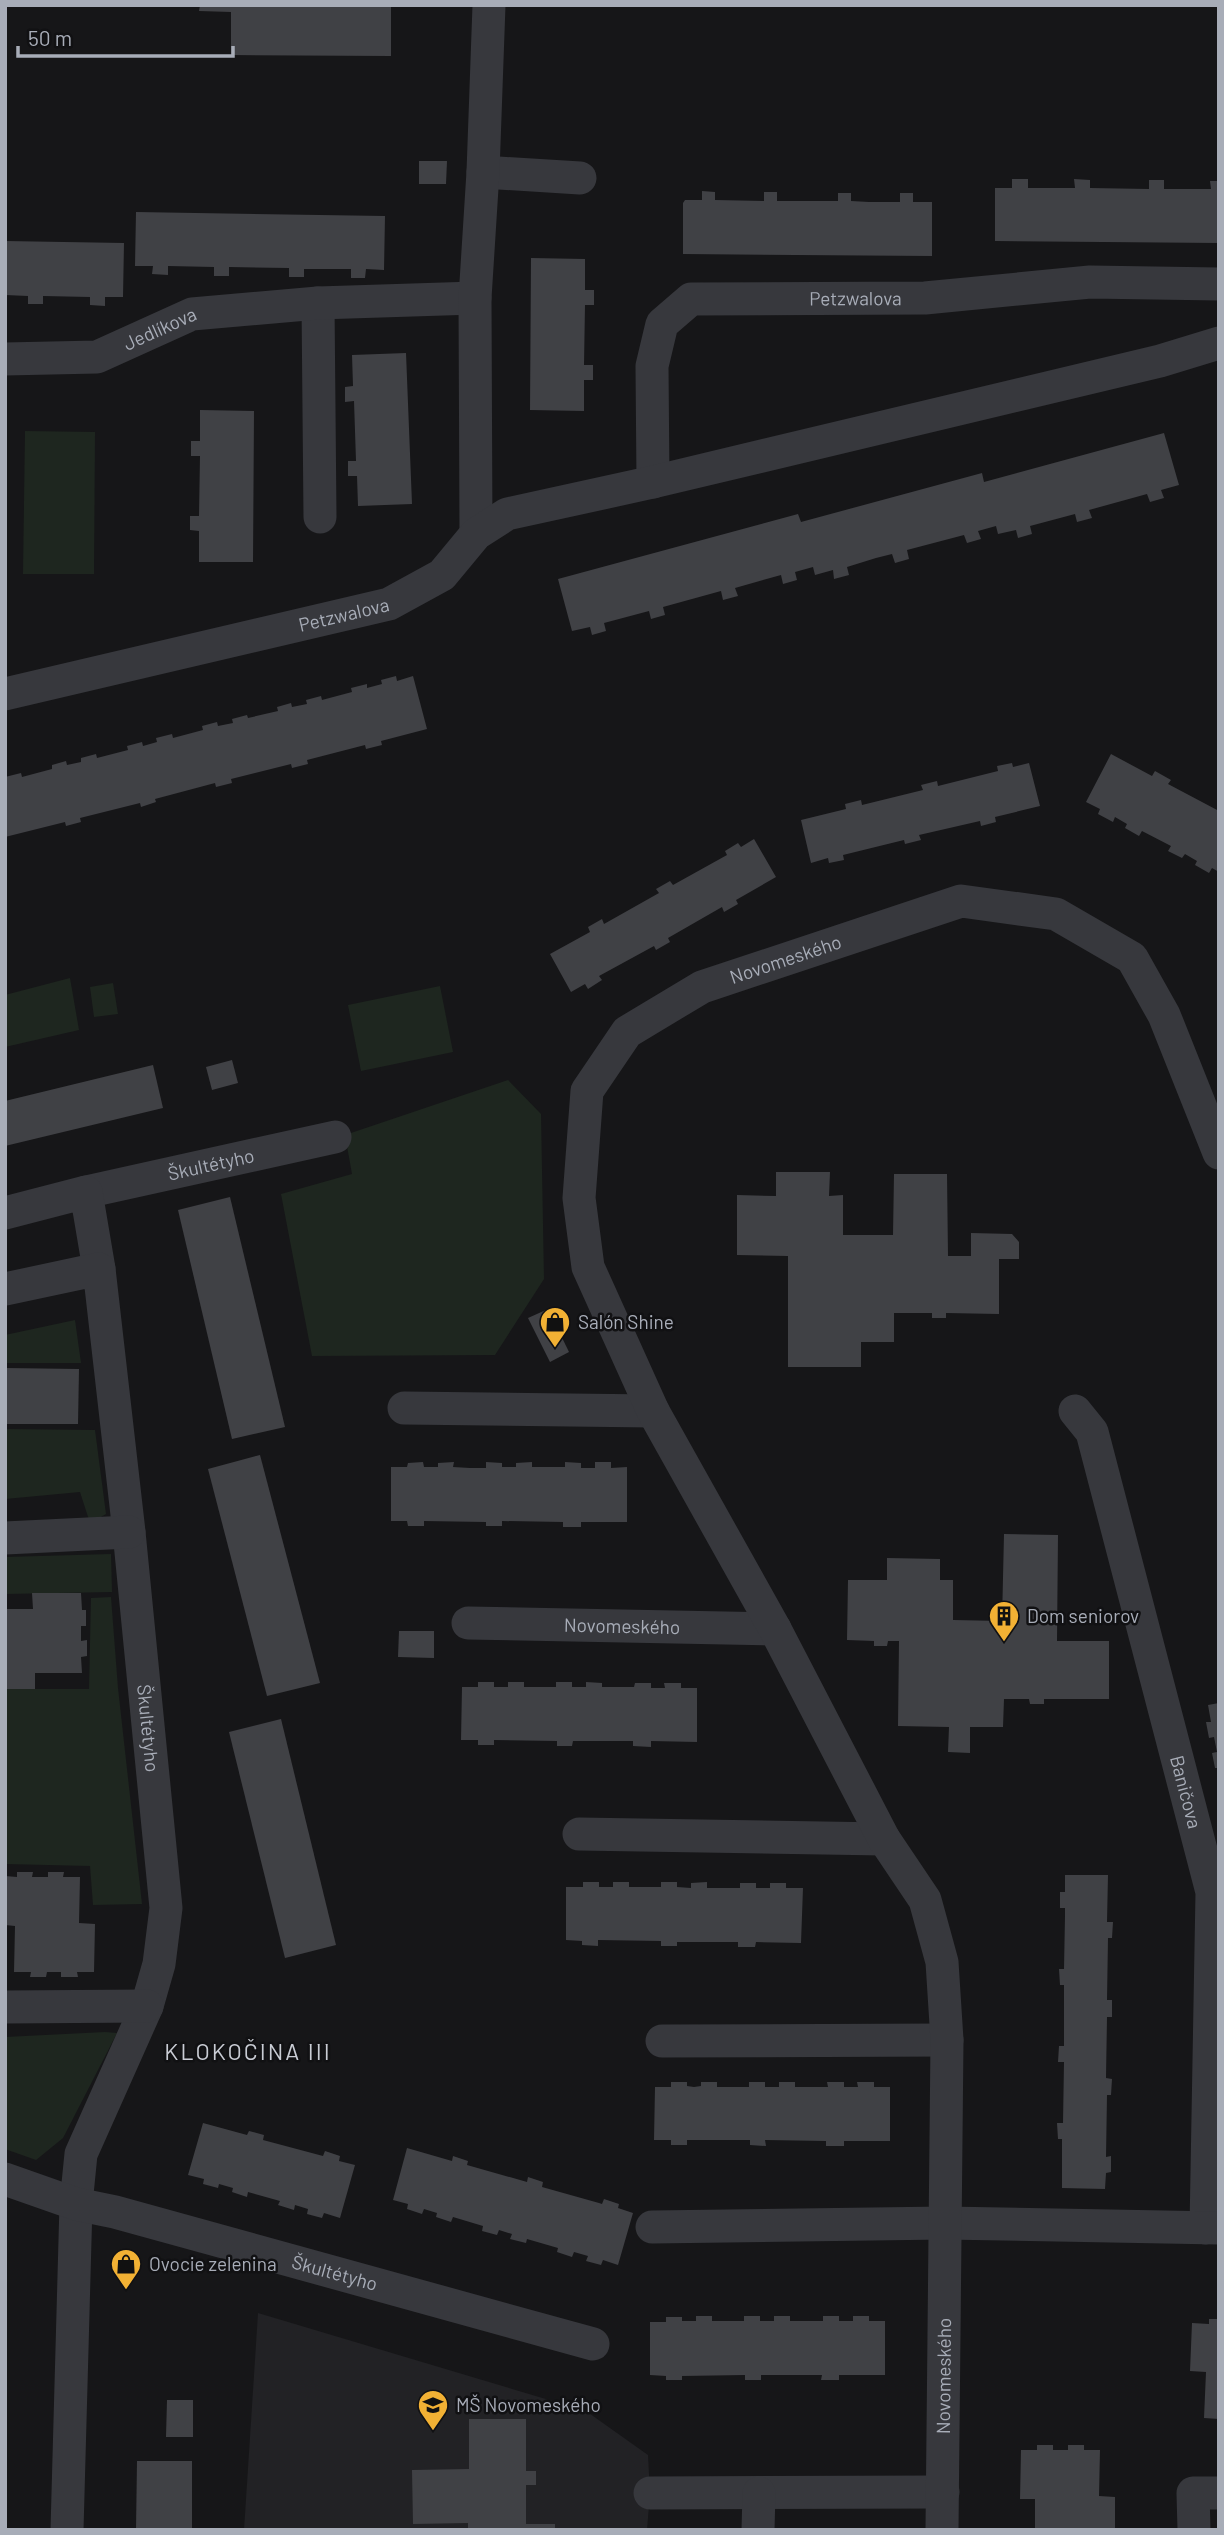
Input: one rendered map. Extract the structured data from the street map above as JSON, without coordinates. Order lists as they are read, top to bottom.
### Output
{
  "streets": {
    "street": [
      "Petzwalova",
      "Jedlíkova",
      "Novomeského",
      "Škultétyho",
      "Baničova"
    ]
  },
  "crossings": [
    ["Novomeského", "Baničova"]
  ],
  "districts": ["KLOKOČINA III"],
  "places": {
    "shop": ["Salón Shine", "Ovocie zelenina"],
    "building": ["Dom seniorov"],
    "school or university": ["MŠ Novomeského"]
  },
  "scale_bar": "50 m"
}
